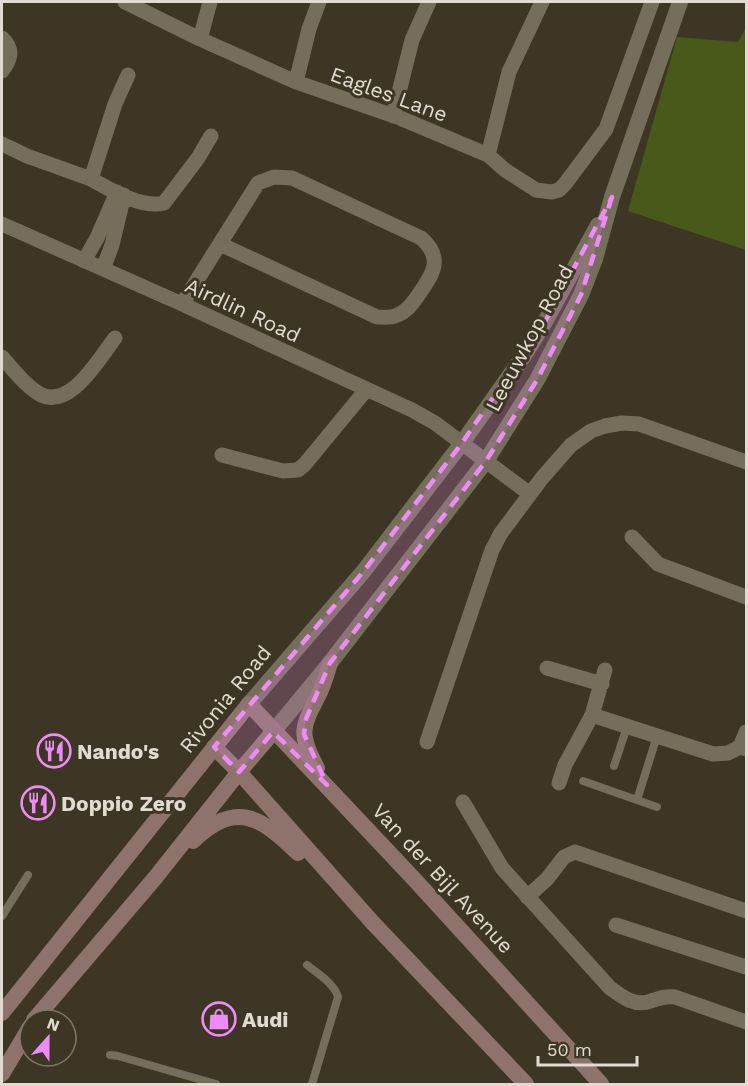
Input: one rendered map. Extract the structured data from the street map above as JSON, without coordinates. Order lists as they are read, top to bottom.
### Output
{
  "streets": {
    "main road": ["Rivonia Road", "Van der Bijl Avenue"],
    "street": ["Eagles Lane", "Airdlin Road", "Leeuwkop Road"]
  },
  "crossings": [
    ["Airdlin Road", "Leeuwkop Road"],
    ["Airdlin Road", "Rivonia Road"],
    ["Leeuwkop Road", "Rivonia Road"],
    ["Rivonia Road", "Van der Bijl Avenue"]
  ],
  "places": {
    "restaurant": ["Nando's", "Doppio Zero"],
    "shop": ["Audi"]
  },
  "scale_bar": "50 m",
  "north": "top"
}
